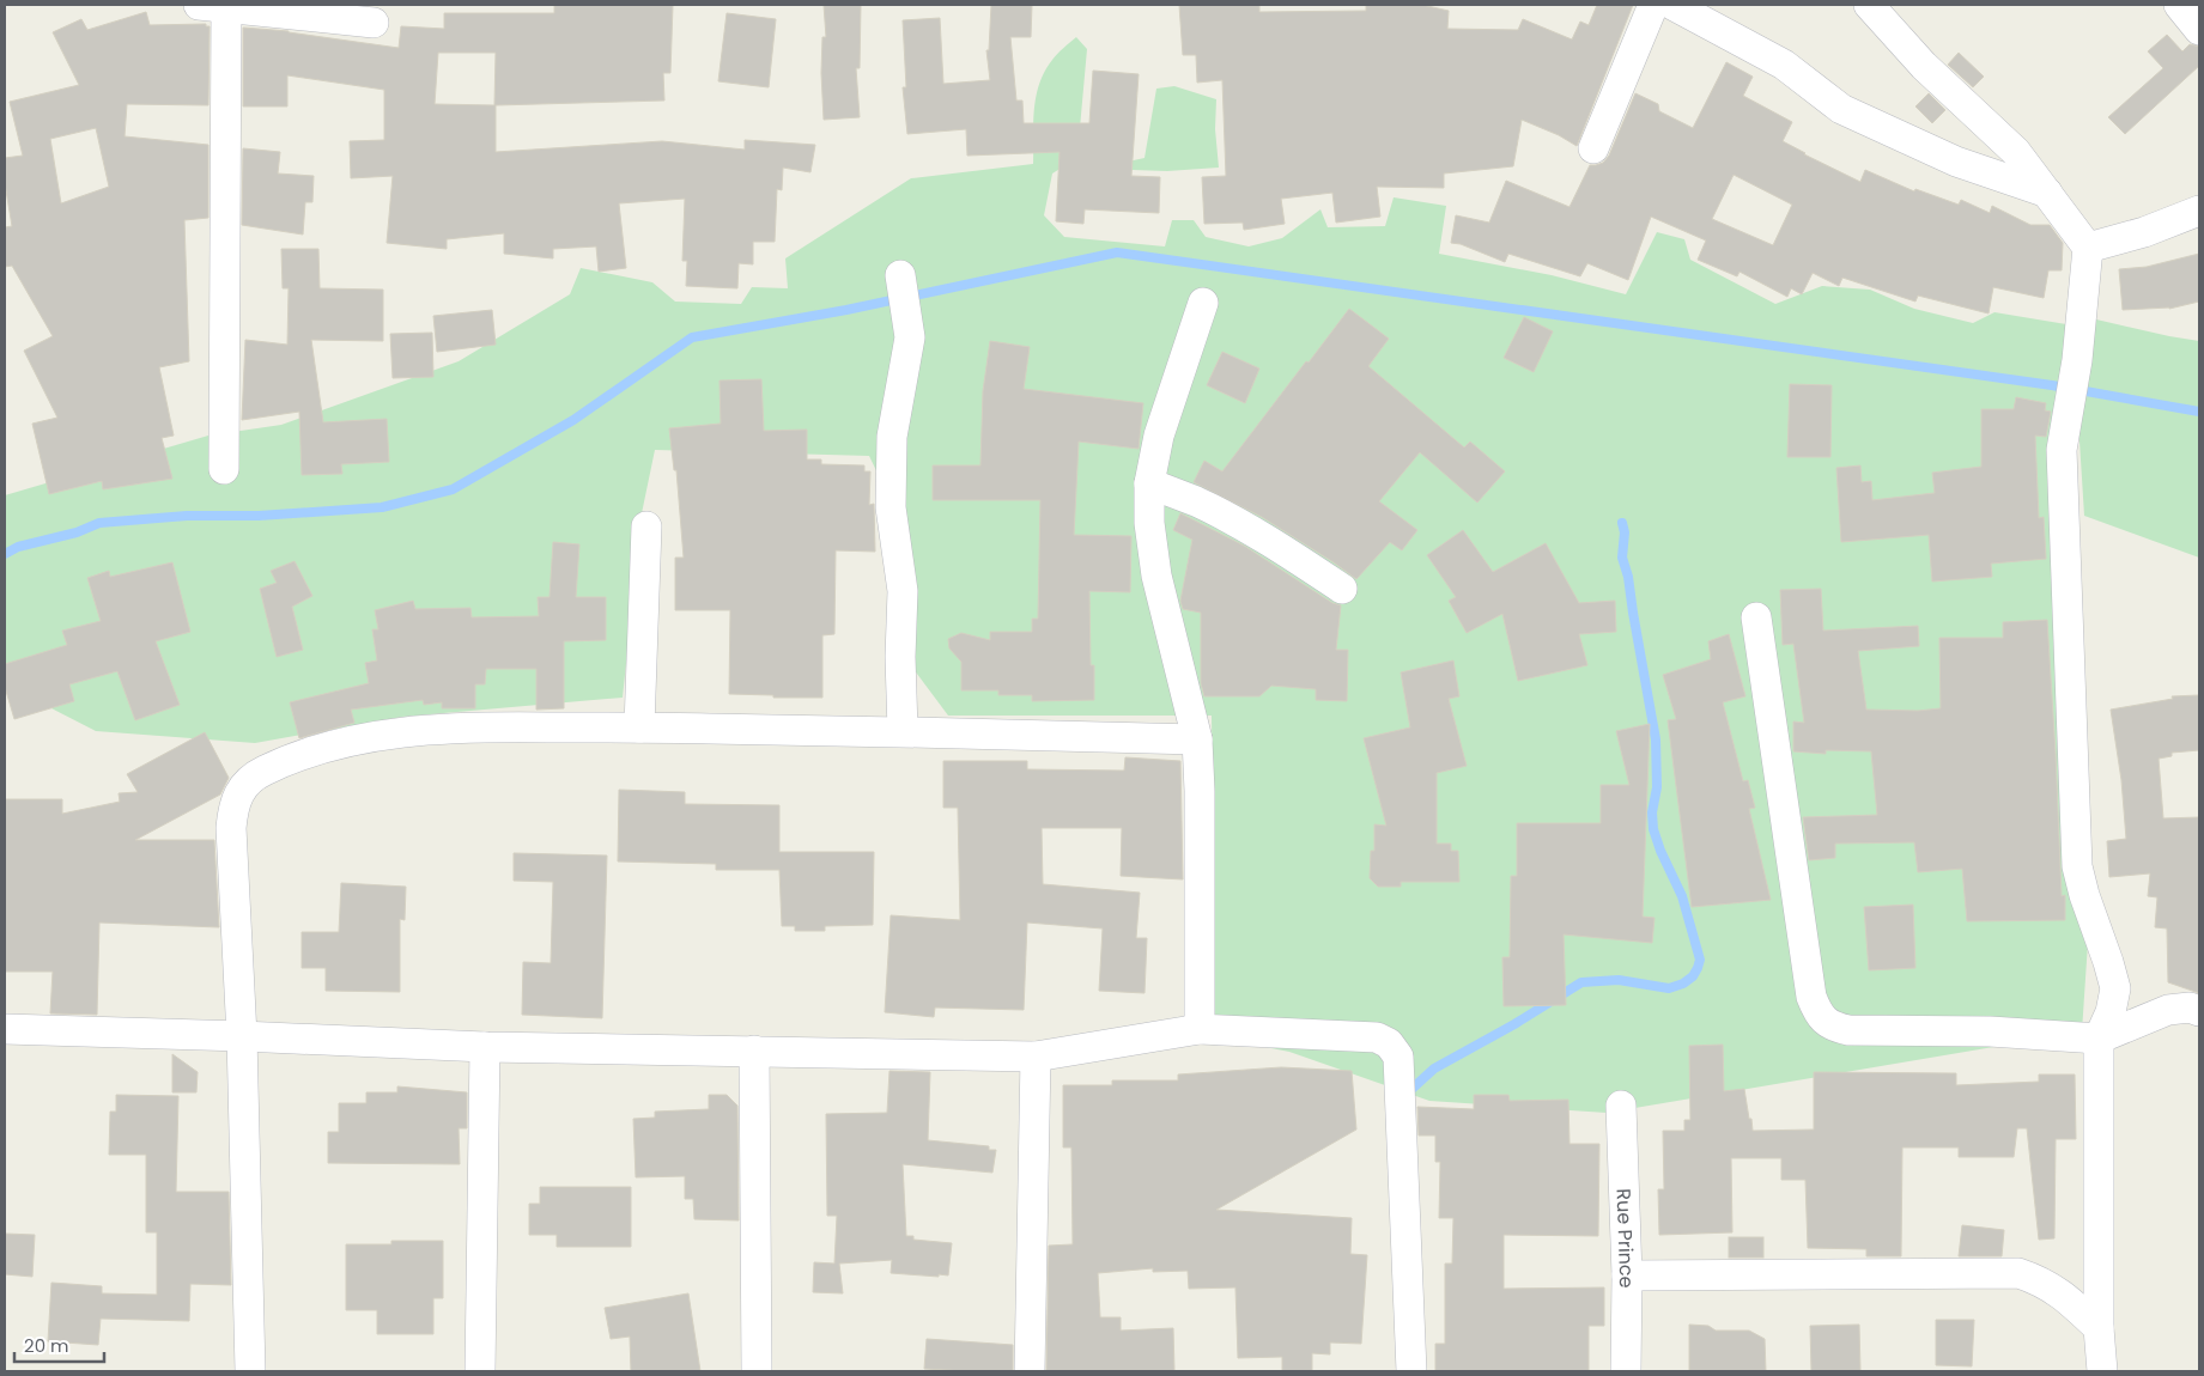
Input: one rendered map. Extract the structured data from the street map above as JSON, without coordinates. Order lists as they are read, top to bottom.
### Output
{
  "streets": {
    "street": ["Rue Prince"]
  },
  "scale_bar": "20 m"
}
